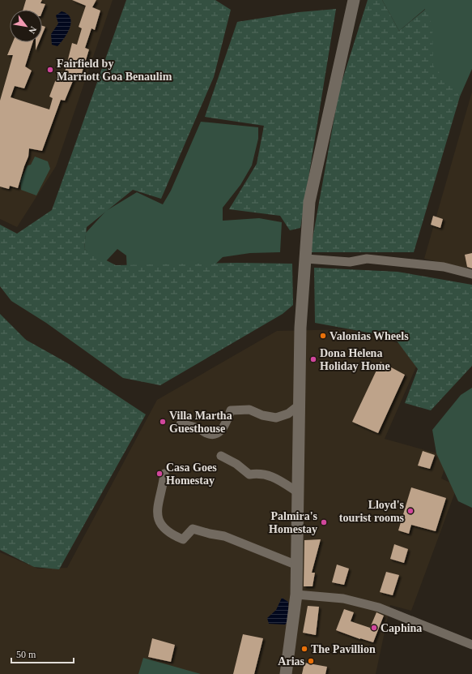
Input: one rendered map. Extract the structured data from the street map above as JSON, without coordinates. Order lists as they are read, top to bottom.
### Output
{
  "places": [
    "Fairfield by Marriott Goa Benaulim",
    "Valonias Wheels",
    "Dona Helena Holiday Home",
    "Villa Martha Guesthouse",
    "Casa Goes Homestay",
    "Lloyd's tourist rooms",
    "Palmira's Homestay",
    "Caphina",
    "The Pavillion",
    "Arias"
  ],
  "scale_bar": "50 m",
  "north": "bottom right"
}
